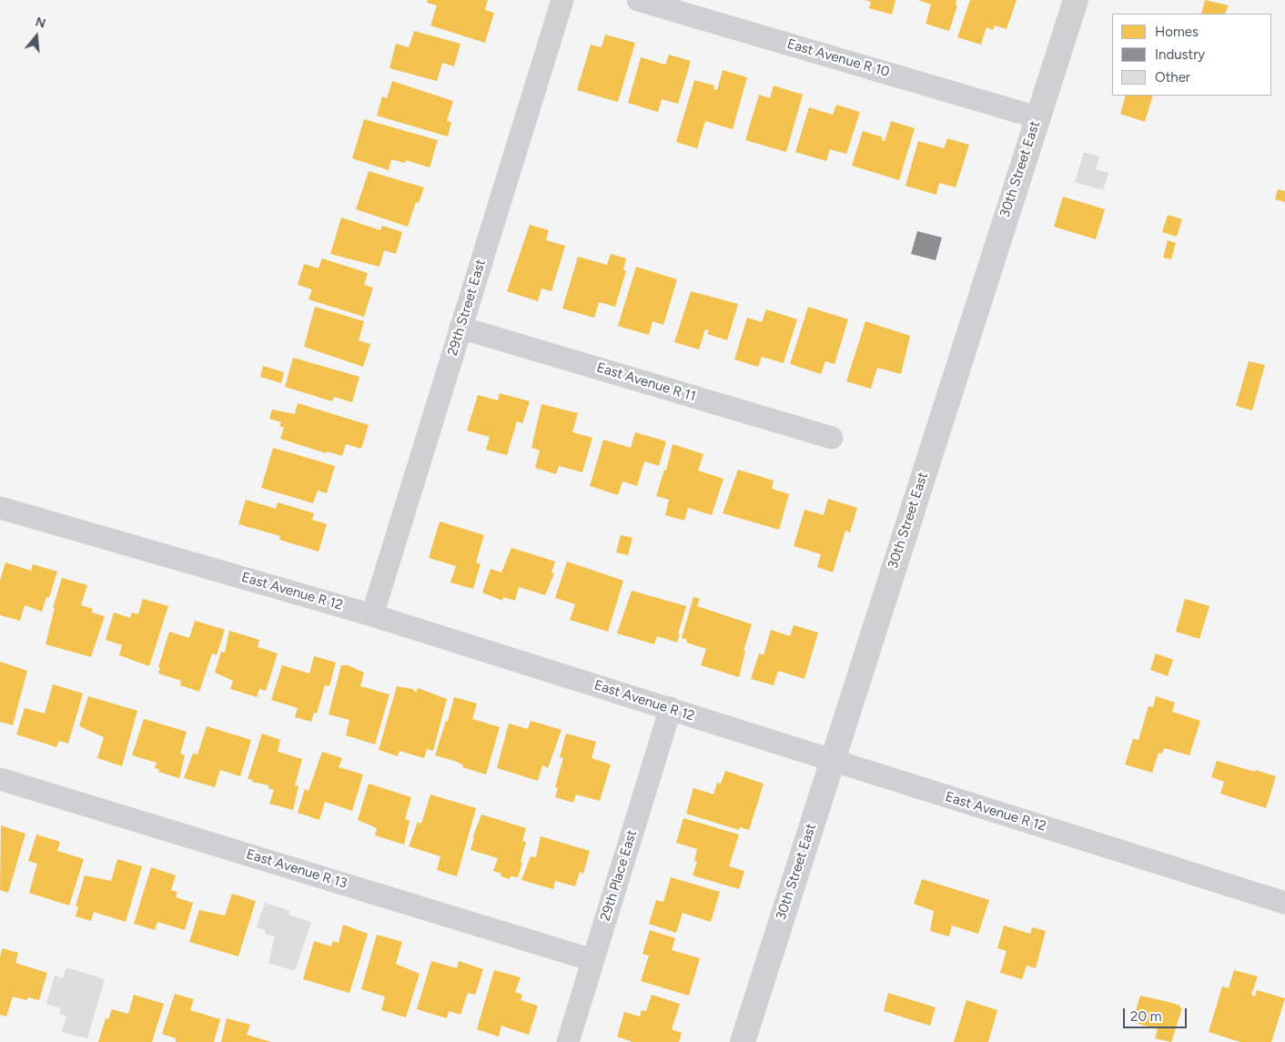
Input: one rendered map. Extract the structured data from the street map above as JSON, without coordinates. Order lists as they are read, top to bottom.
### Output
{
  "streets": {
    "street": [
      "East Avenue R 10",
      "30th Street East",
      "29th Street East",
      "East Avenue R 11",
      "East Avenue R 12",
      "East Avenue R 13",
      "29th Place East"
    ]
  },
  "crossings": [
    ["East Avenue R 10", "30th Street East"],
    ["30th Street East", "East Avenue R 12"],
    ["29th Street East", "East Avenue R 11"],
    ["29th Street East", "East Avenue R 12"],
    ["East Avenue R 12", "29th Place East"],
    ["East Avenue R 13", "29th Place East"]
  ],
  "legend": ["Homes", "Industry", "Other"],
  "scale_bar": "20 m",
  "north": "top"
}
